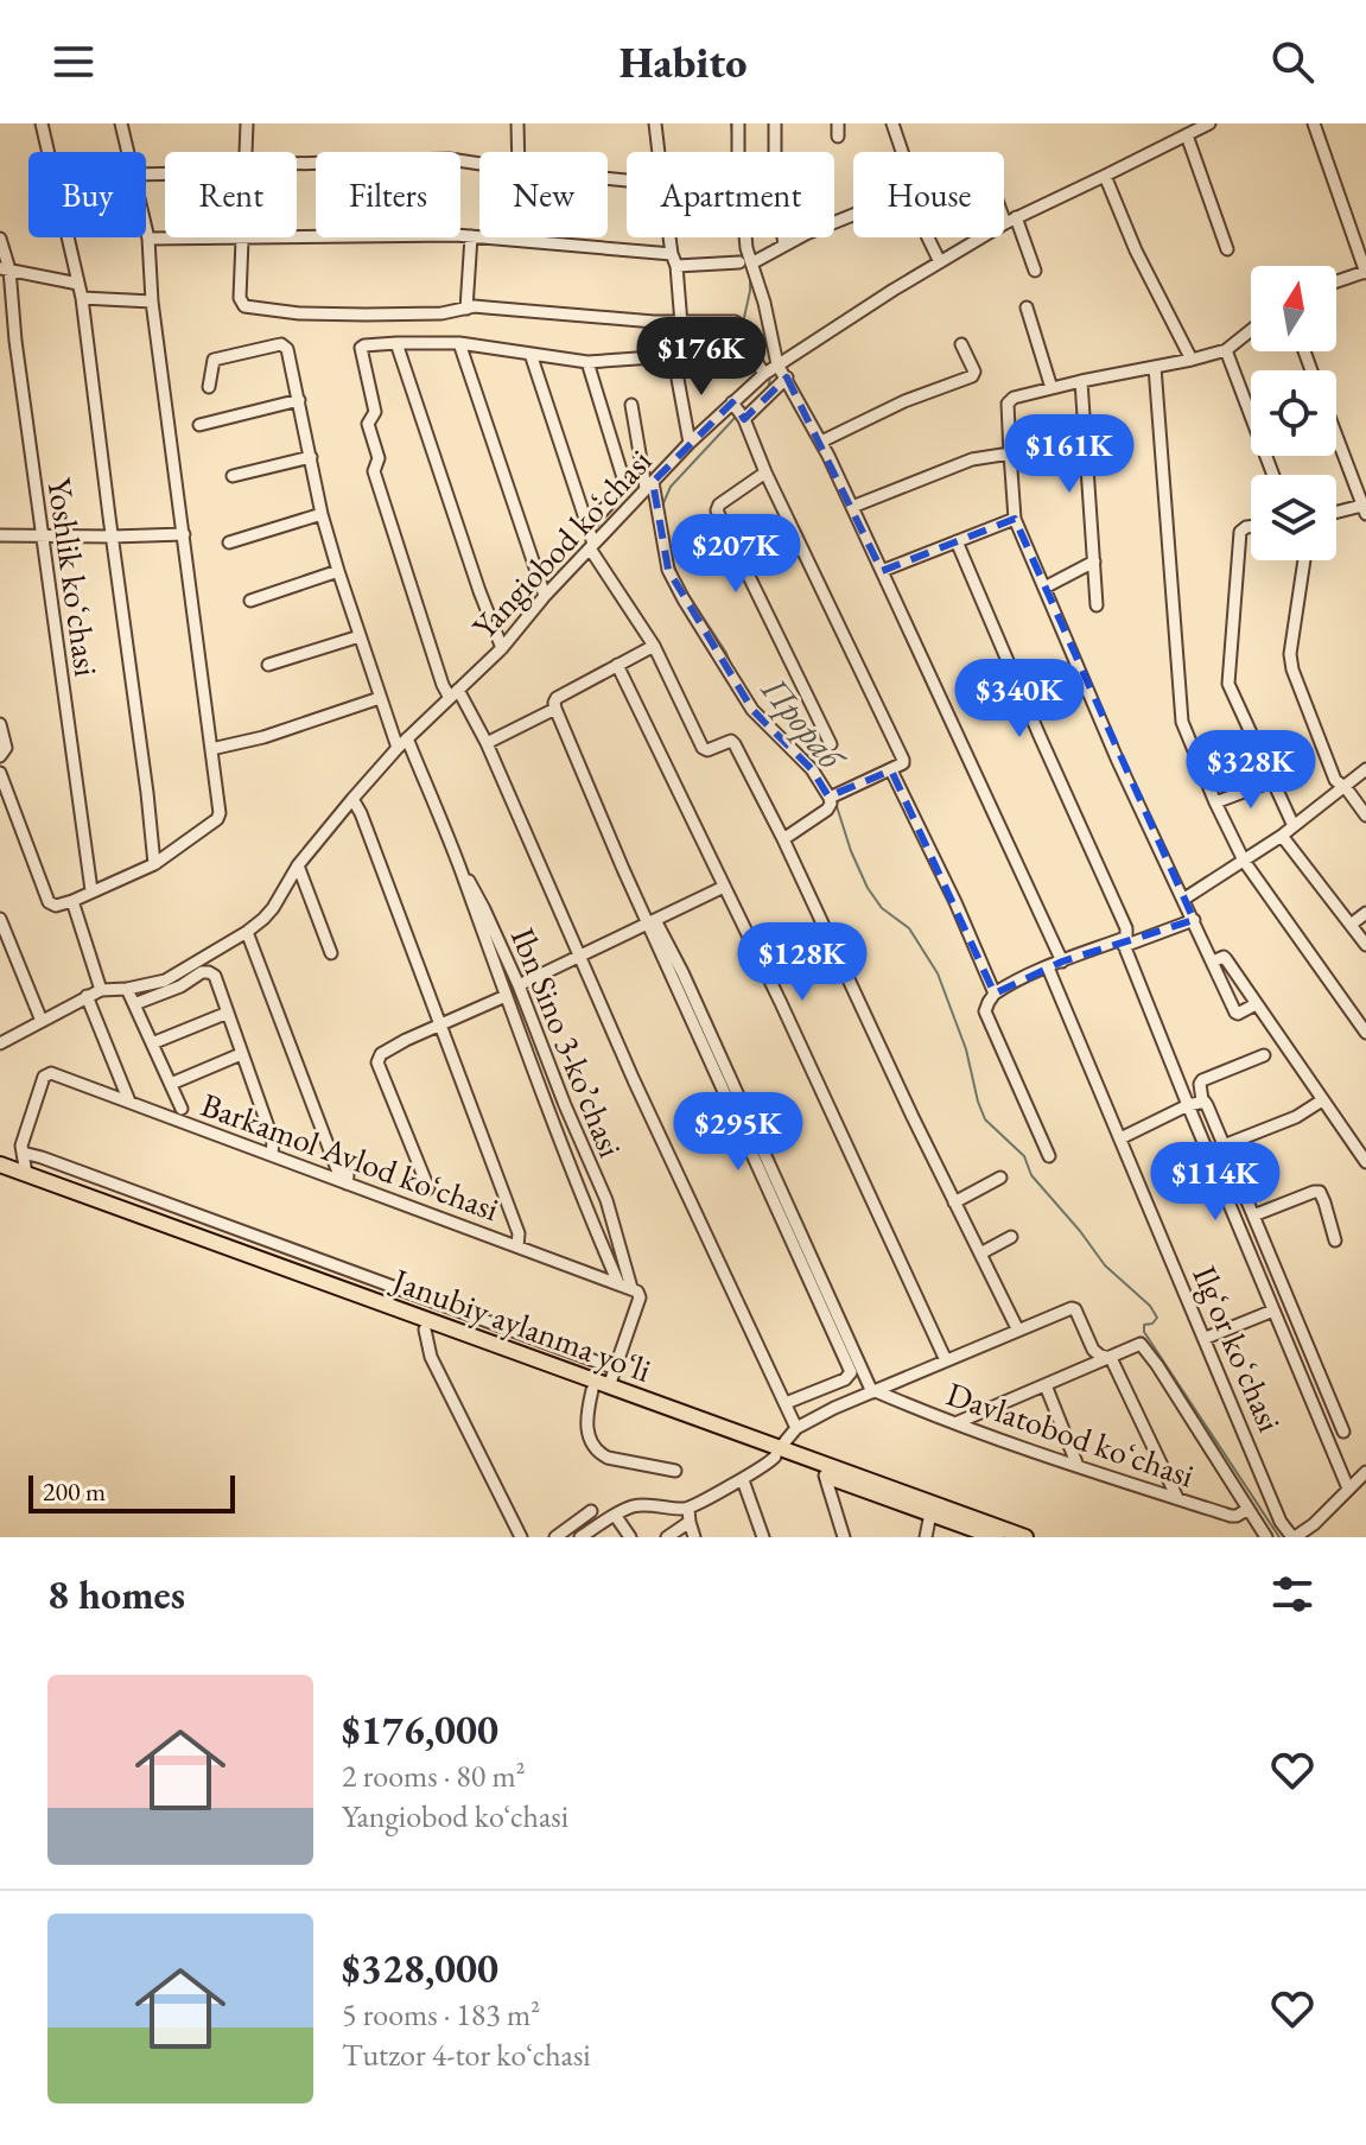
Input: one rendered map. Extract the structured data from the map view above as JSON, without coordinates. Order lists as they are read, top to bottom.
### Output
{
  "streets": {
    "highway": ["Janubiy aylanma yoʻli"],
    "street": [
      "Yangiobod koʻchasi",
      "Yoshlik koʻchasi",
      "Ibn Sino 3-koʼchasi",
      "Barkamol Avlod koʻchasi",
      "Ilgʻor koʻchasi",
      "Davlatobod koʻchasi"
    ]
  },
  "crossings": [
    ["Yangiobod koʻchasi", "Ibn Sino 3-koʼchasi"],
    ["Ibn Sino 3-koʼchasi", "Barkamol Avlod koʻchasi"],
    ["Barkamol Avlod koʻchasi", "Janubiy aylanma yoʻli"]
  ],
  "water": ["Прораб"],
  "scale_bar": "200 m",
  "north": "top",
  "page": {
    "header": "Habito",
    "chip": [
      "Buy",
      "Rent",
      "Filters",
      "New",
      "Apartment",
      "House"
    ],
    "price": [
      "$176K",
      "$161K",
      "$207K",
      "$340K",
      "$328K",
      "$128K",
      "$295K",
      "$114K"
    ],
    "scale": "200 m",
    "heading": "8 homes",
    "list": [
      {
        "name": "$176,000",
        "note": "2 rooms · 80 m² · Yangiobod koʻchasi"
      },
      {
        "name": "$328,000",
        "note": "5 rooms · 183 m² · Tutzor 4-tor koʻchasi"
      }
    ]
  }
}
